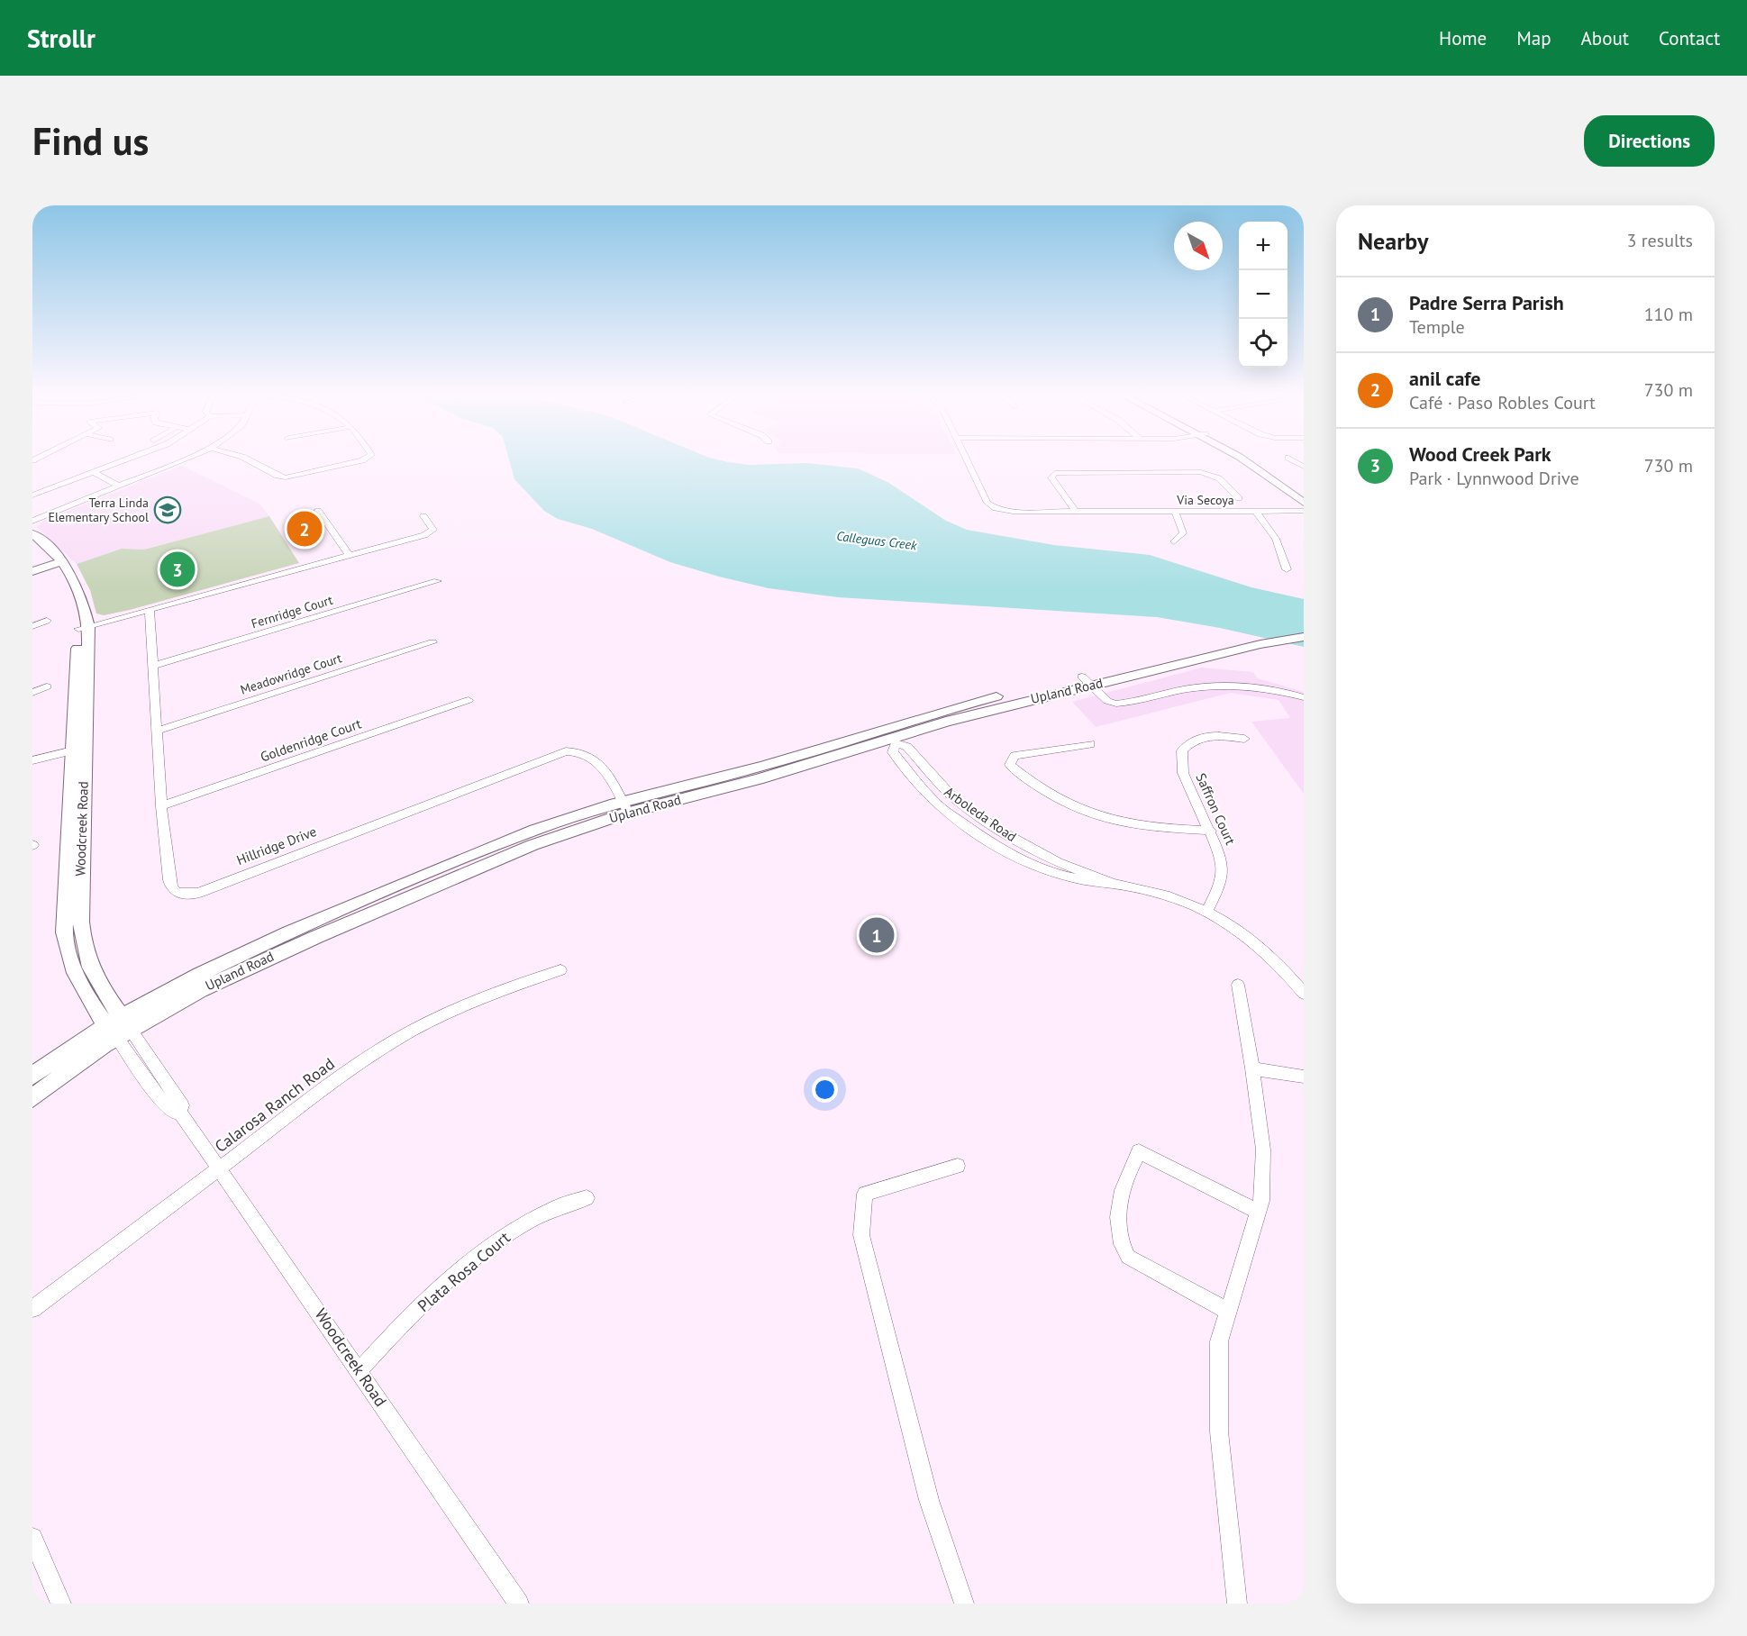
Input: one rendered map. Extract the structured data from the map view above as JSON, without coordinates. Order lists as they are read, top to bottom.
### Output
{
  "streets": {
    "main road": ["Upland Road", "Woodcreek Road"],
    "street": [
      "Via Secoya",
      "Fernridge Court",
      "Meadowridge Court",
      "Goldenridge Court",
      "Saffron Court",
      "Arboleda Road",
      "Hillridge Drive",
      "Calarosa Ranch Road",
      "Plata Rosa Court"
    ]
  },
  "crossings": [
    ["Fernridge Court", "Hillridge Drive"],
    ["Meadowridge Court", "Hillridge Drive"],
    ["Upland Road", "Woodcreek Road"],
    ["Upland Road", "Hillridge Drive"],
    ["Goldenridge Court", "Hillridge Drive"],
    ["Saffron Court", "Arboleda Road"],
    ["Woodcreek Road", "Calarosa Ranch Road"],
    ["Woodcreek Road", "Plata Rosa Court"]
  ],
  "water": ["Calleguas Creek"],
  "places": {
    "school or university": ["Terra Linda Elementary School"]
  },
  "north": "bottom right",
  "page": {
    "header": "Strollr",
    "nav": [
      "Home",
      "Map",
      "About",
      "Contact"
    ],
    "buttons": "Directions",
    "title": "Find us",
    "heading": ["Nearby", "3 results"],
    "map_buttons": ["+", "−"],
    "list": [
      {
        "mark": "1",
        "name": "Padre Serra Parish",
        "note": "Temple",
        "value": "110 m"
      },
      {
        "mark": "2",
        "name": "anil cafe",
        "note": "Café · Paso Robles Court",
        "value": "730 m"
      },
      {
        "mark": "3",
        "name": "Wood Creek Park",
        "note": "Park · Lynnwood Drive",
        "value": "730 m"
      }
    ],
    "pins": ["2", "3", "1"]
  }
}
